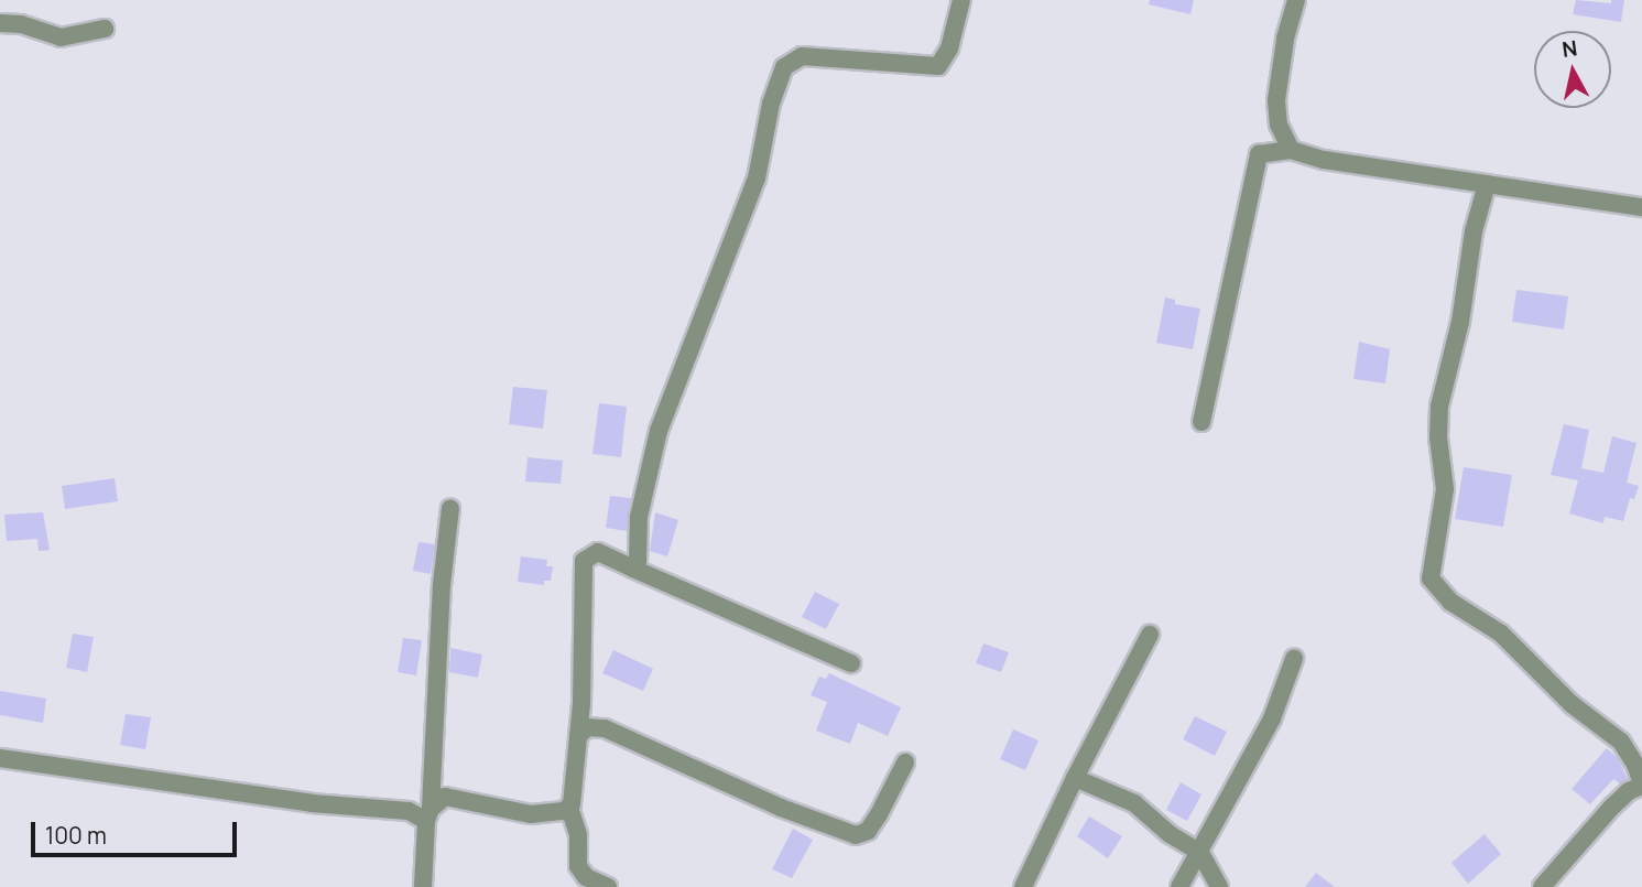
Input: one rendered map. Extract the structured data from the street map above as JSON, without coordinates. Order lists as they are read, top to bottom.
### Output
{
  "scale_bar": "100 m",
  "north": "top"
}
